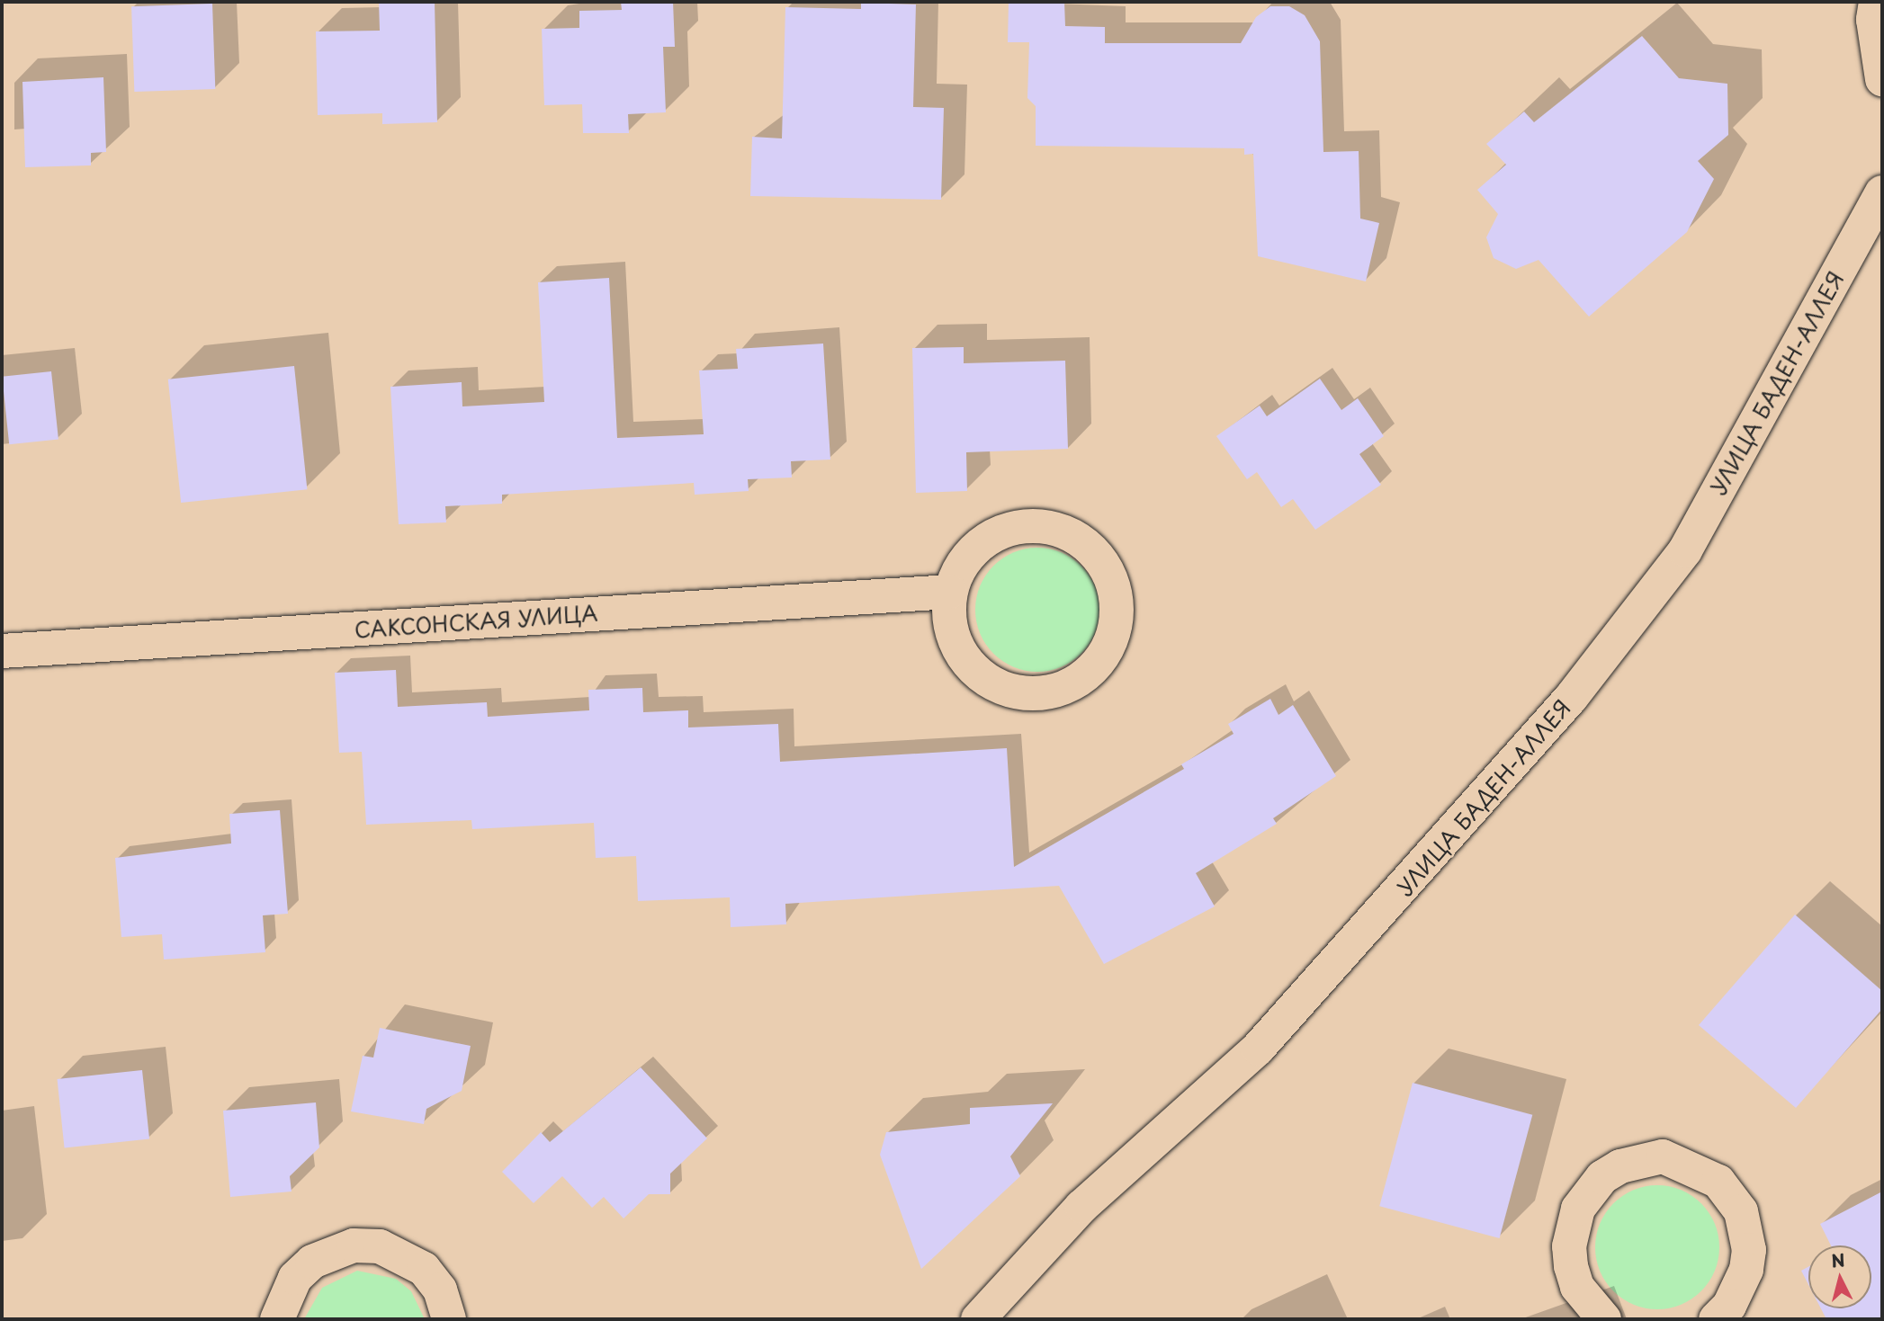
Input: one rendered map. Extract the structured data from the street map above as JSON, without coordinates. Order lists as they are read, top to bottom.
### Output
{
  "streets": {
    "street": ["УЛИЦА БАДЕН-АЛЛЕЯ", "САКСОНСКАЯ УЛИЦА"]
  },
  "north": "top"
}
